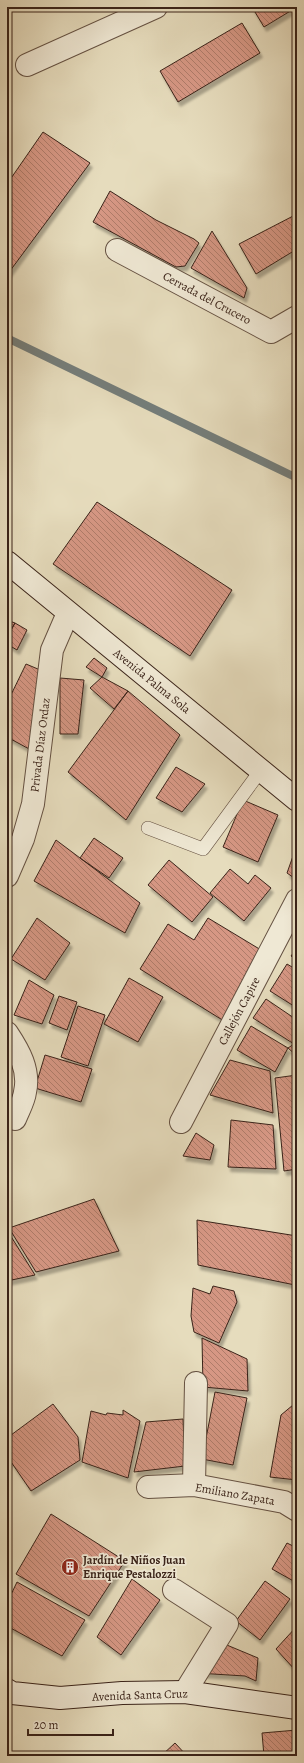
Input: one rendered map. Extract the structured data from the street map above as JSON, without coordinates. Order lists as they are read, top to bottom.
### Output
{
  "streets": {
    "street": [
      "Cerrada del Crucero",
      "Avenida Palma Sola",
      "Privada Díaz Ordaz",
      "Callejón Capire",
      "Emiliano Zapata",
      "Avenida Santa Cruz"
    ]
  },
  "crossings": [
    ["Avenida Palma Sola", "Privada Díaz Ordaz"]
  ],
  "places": {
    "building": ["Jardín de Niños Juan Enrique Pestalozzi"]
  },
  "scale_bar": "20 m"
}
